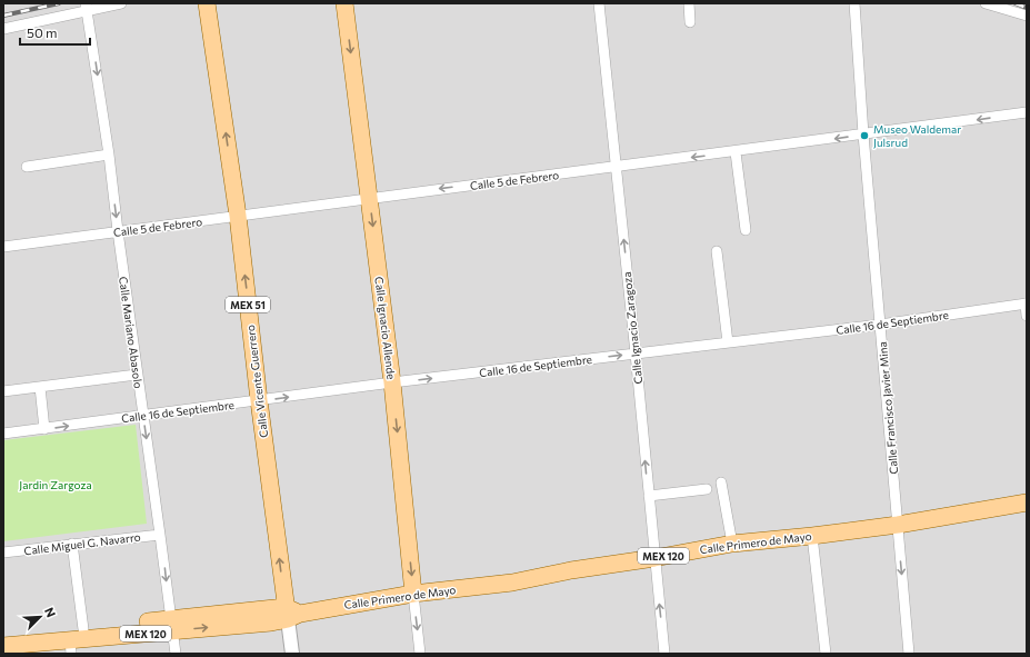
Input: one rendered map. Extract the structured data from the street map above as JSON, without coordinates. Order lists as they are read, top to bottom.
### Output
{
  "streets": {
    "main road": [
      "MEX 51",
      "Calle Ignacio Allende",
      "Calle Vicente Guerrero",
      "Calle Primero de Mayo",
      "MEX 120"
    ],
    "street": [
      "Calle 5 de Febrero",
      "Calle 16 de Septiembre",
      "Calle Ignacio Zaragoza",
      "Calle Mariano Abasolo",
      "Calle Francisco Javier Mina",
      "Calle Miguel G. Navarro"
    ]
  },
  "crossings": [
    ["Calle 5 de Febrero", "Calle Ignacio Allende"],
    ["Calle 5 de Febrero", "Calle Ignacio Zaragoza"],
    ["Calle 5 de Febrero", "Calle Mariano Abasolo"],
    ["Calle 5 de Febrero", "Calle Vicente Guerrero"],
    ["Calle 5 de Febrero", "Calle Francisco Javier Mina"],
    ["Calle 16 de Septiembre", "Calle Ignacio Allende"],
    ["Calle 16 de Septiembre", "Calle Ignacio Zaragoza"],
    ["Calle 16 de Septiembre", "Calle Mariano Abasolo"],
    ["Calle 16 de Septiembre", "Calle Vicente Guerrero"],
    ["Calle 16 de Septiembre", "Calle Francisco Javier Mina"],
    ["Calle Ignacio Allende", "Calle Primero de Mayo"],
    ["Calle Ignacio Zaragoza", "Calle Primero de Mayo"],
    ["Calle Mariano Abasolo", "Calle Primero de Mayo"],
    ["Calle Mariano Abasolo", "Calle Miguel G. Navarro"],
    ["Calle Vicente Guerrero", "Calle Primero de Mayo"],
    ["Calle Francisco Javier Mina", "Calle Primero de Mayo"]
  ],
  "one_way": [
    "Calle 5 de Febrero",
    "Calle 16 de Septiembre",
    "Calle Ignacio Allende",
    "Calle Ignacio Zaragoza",
    "Calle Mariano Abasolo",
    "Calle Vicente Guerrero"
  ],
  "parks": ["Jardin Zargoza"],
  "places": ["Museo Waldemar Julsrud"],
  "scale_bar": "50 m",
  "north": "top right"
}
